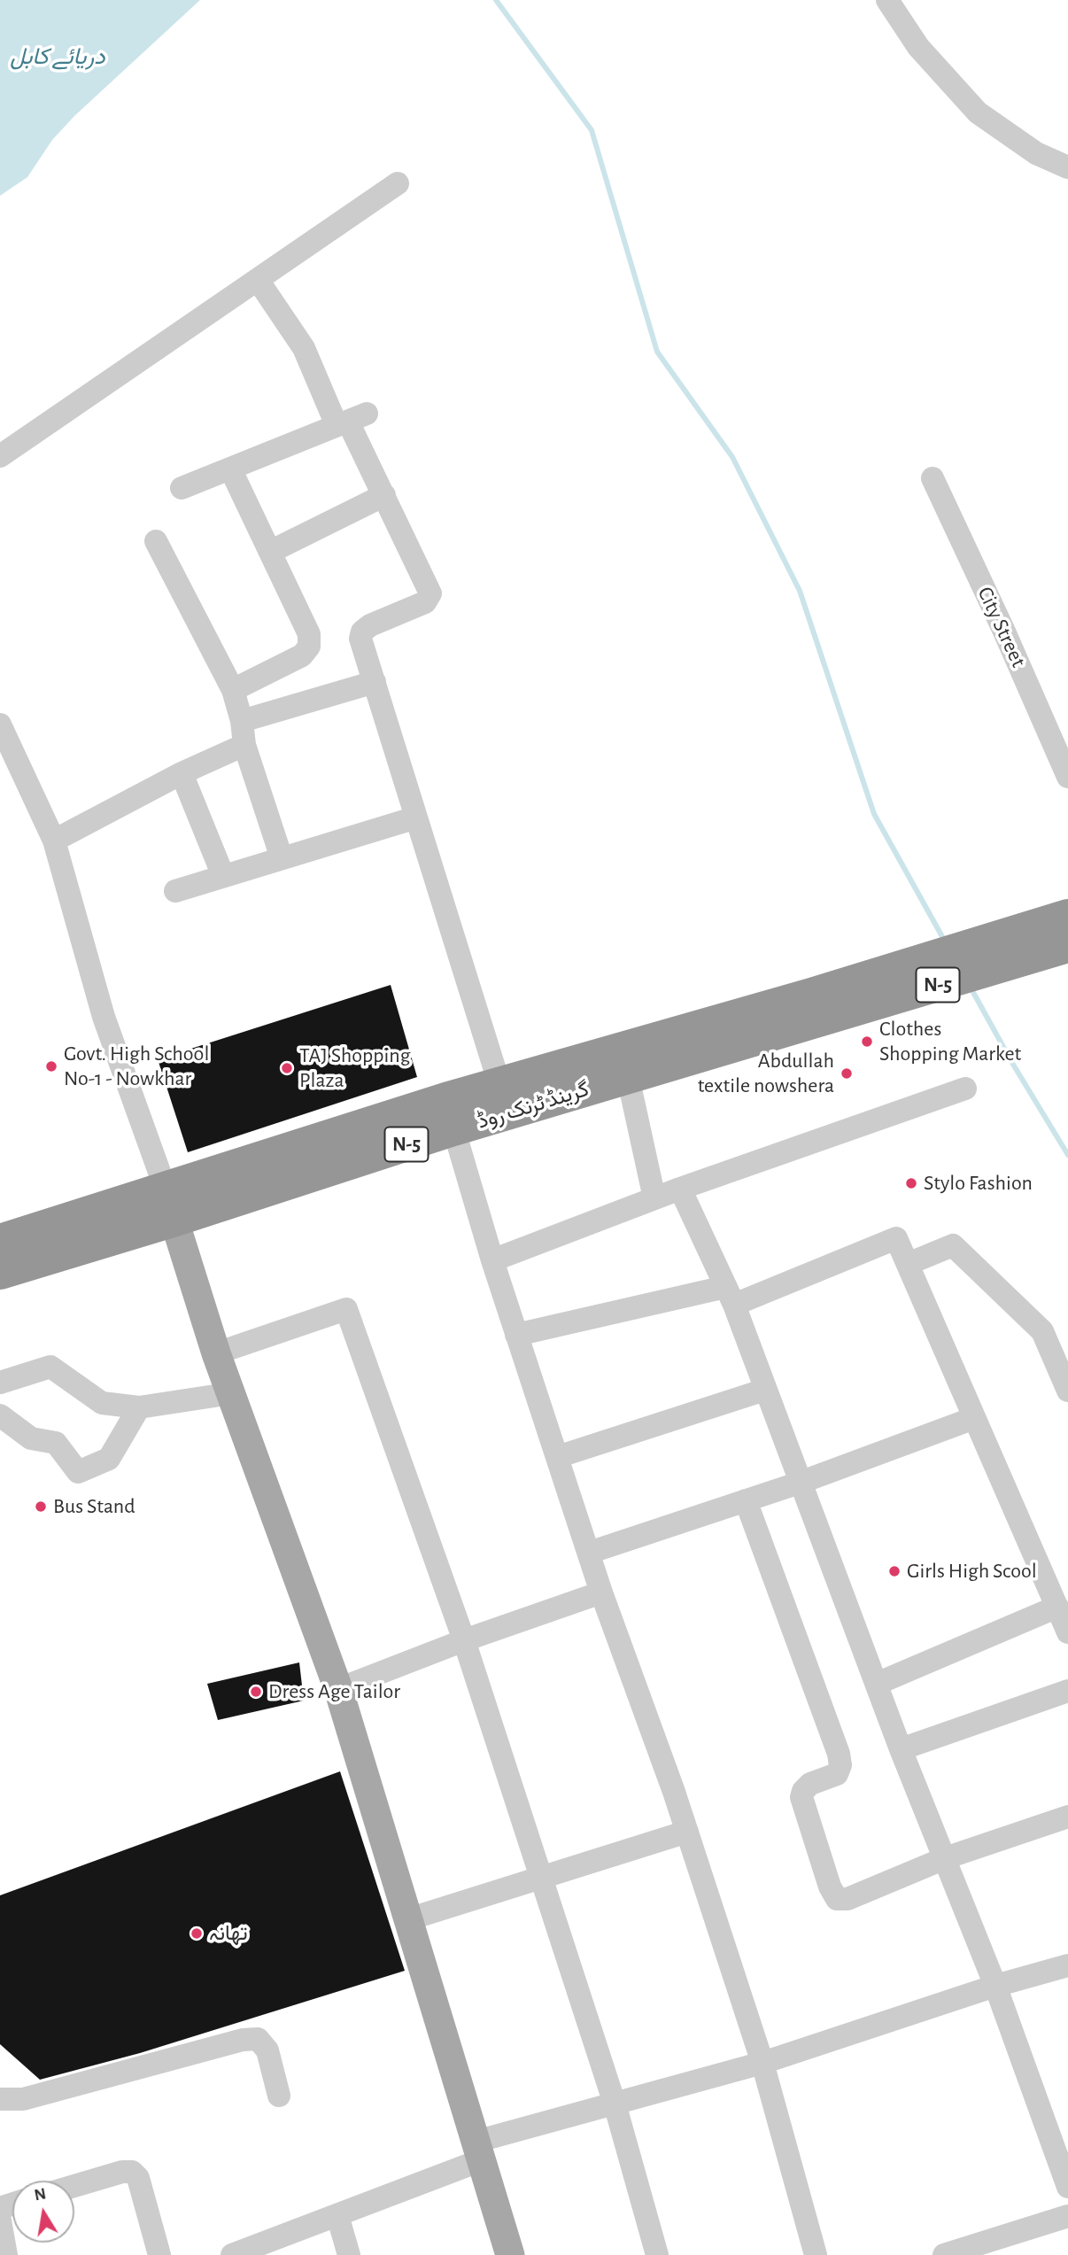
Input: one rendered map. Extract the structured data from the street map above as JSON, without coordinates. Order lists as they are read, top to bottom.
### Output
{
  "streets": {
    "highway": ["N-5", "گرینڈ ٹرنک روڈ"],
    "street": ["City Street"]
  },
  "water": ["دریائے کابل"],
  "places": [
    "Clothes Shopping Market",
    "Govt. High School No-1 - Nowkhar",
    "TAJ Shopping Plaza",
    "Abdullah textile nowshera",
    "Stylo Fashion",
    "Bus Stand",
    "Girls High Scool",
    "Dress Age Tailor",
    "تھانہ"
  ],
  "north": "top"
}
